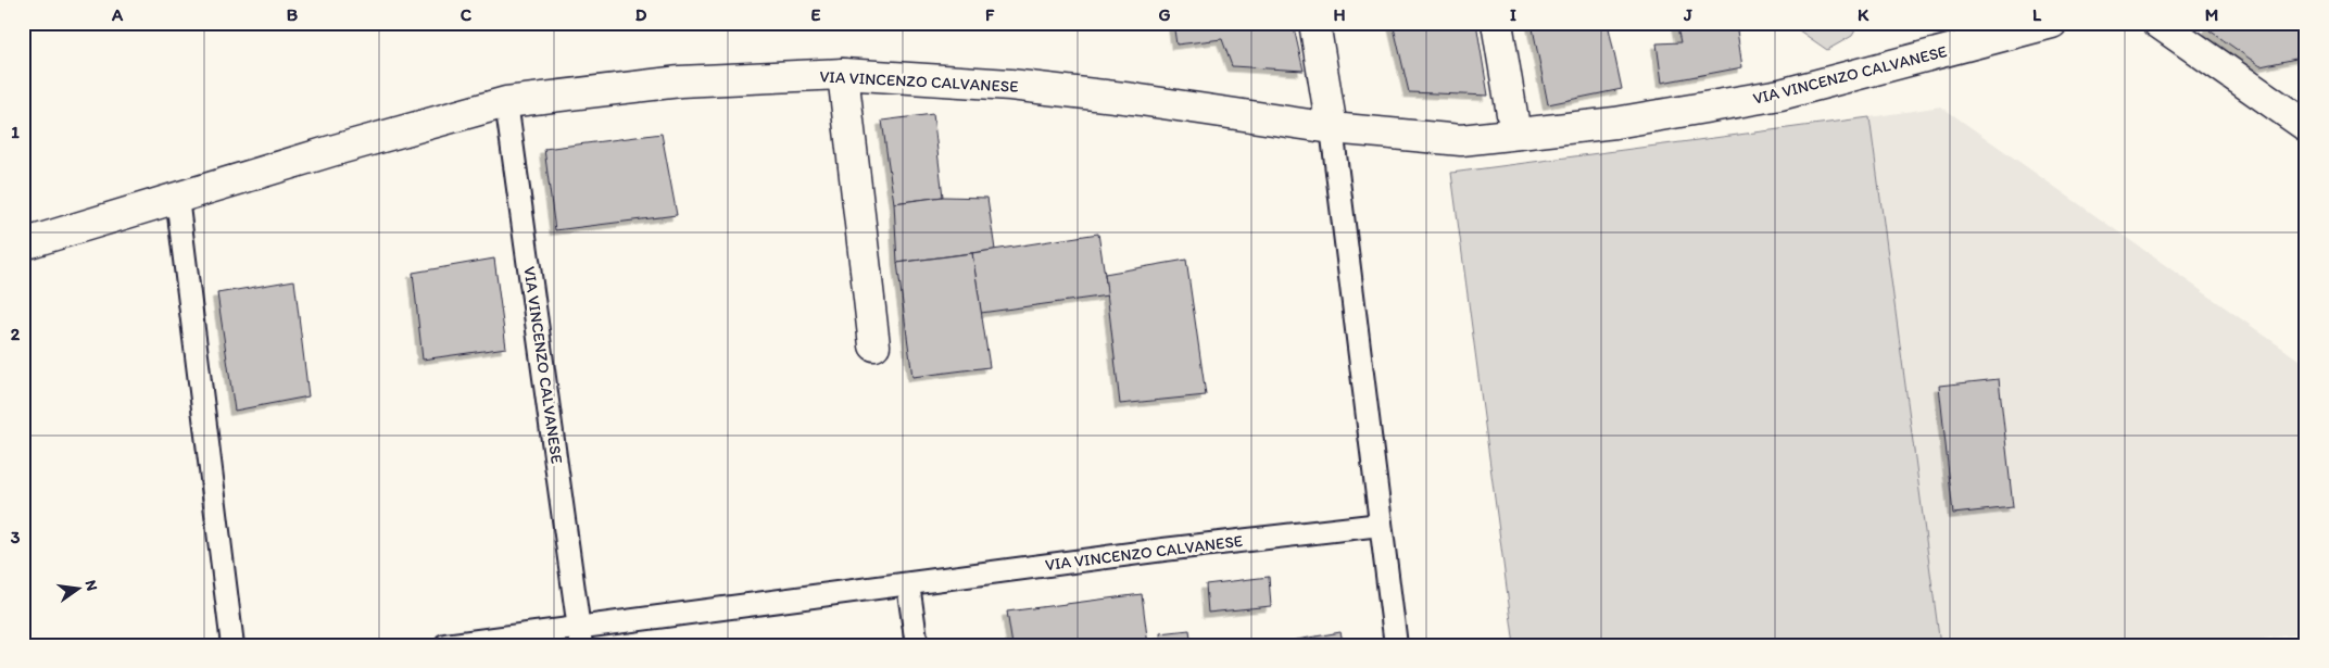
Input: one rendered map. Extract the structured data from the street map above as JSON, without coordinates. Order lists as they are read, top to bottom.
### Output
{
  "streets": {
    "street": ["VIA VINCENZO CALVANESE"]
  },
  "north": "right",
  "grid": {
    "columns": [
      "A",
      "B",
      "C",
      "D",
      "E",
      "F",
      "G",
      "H",
      "I",
      "J",
      "K",
      "L",
      "M"
    ],
    "rows": ["1", "2", "3"]
  }
}
